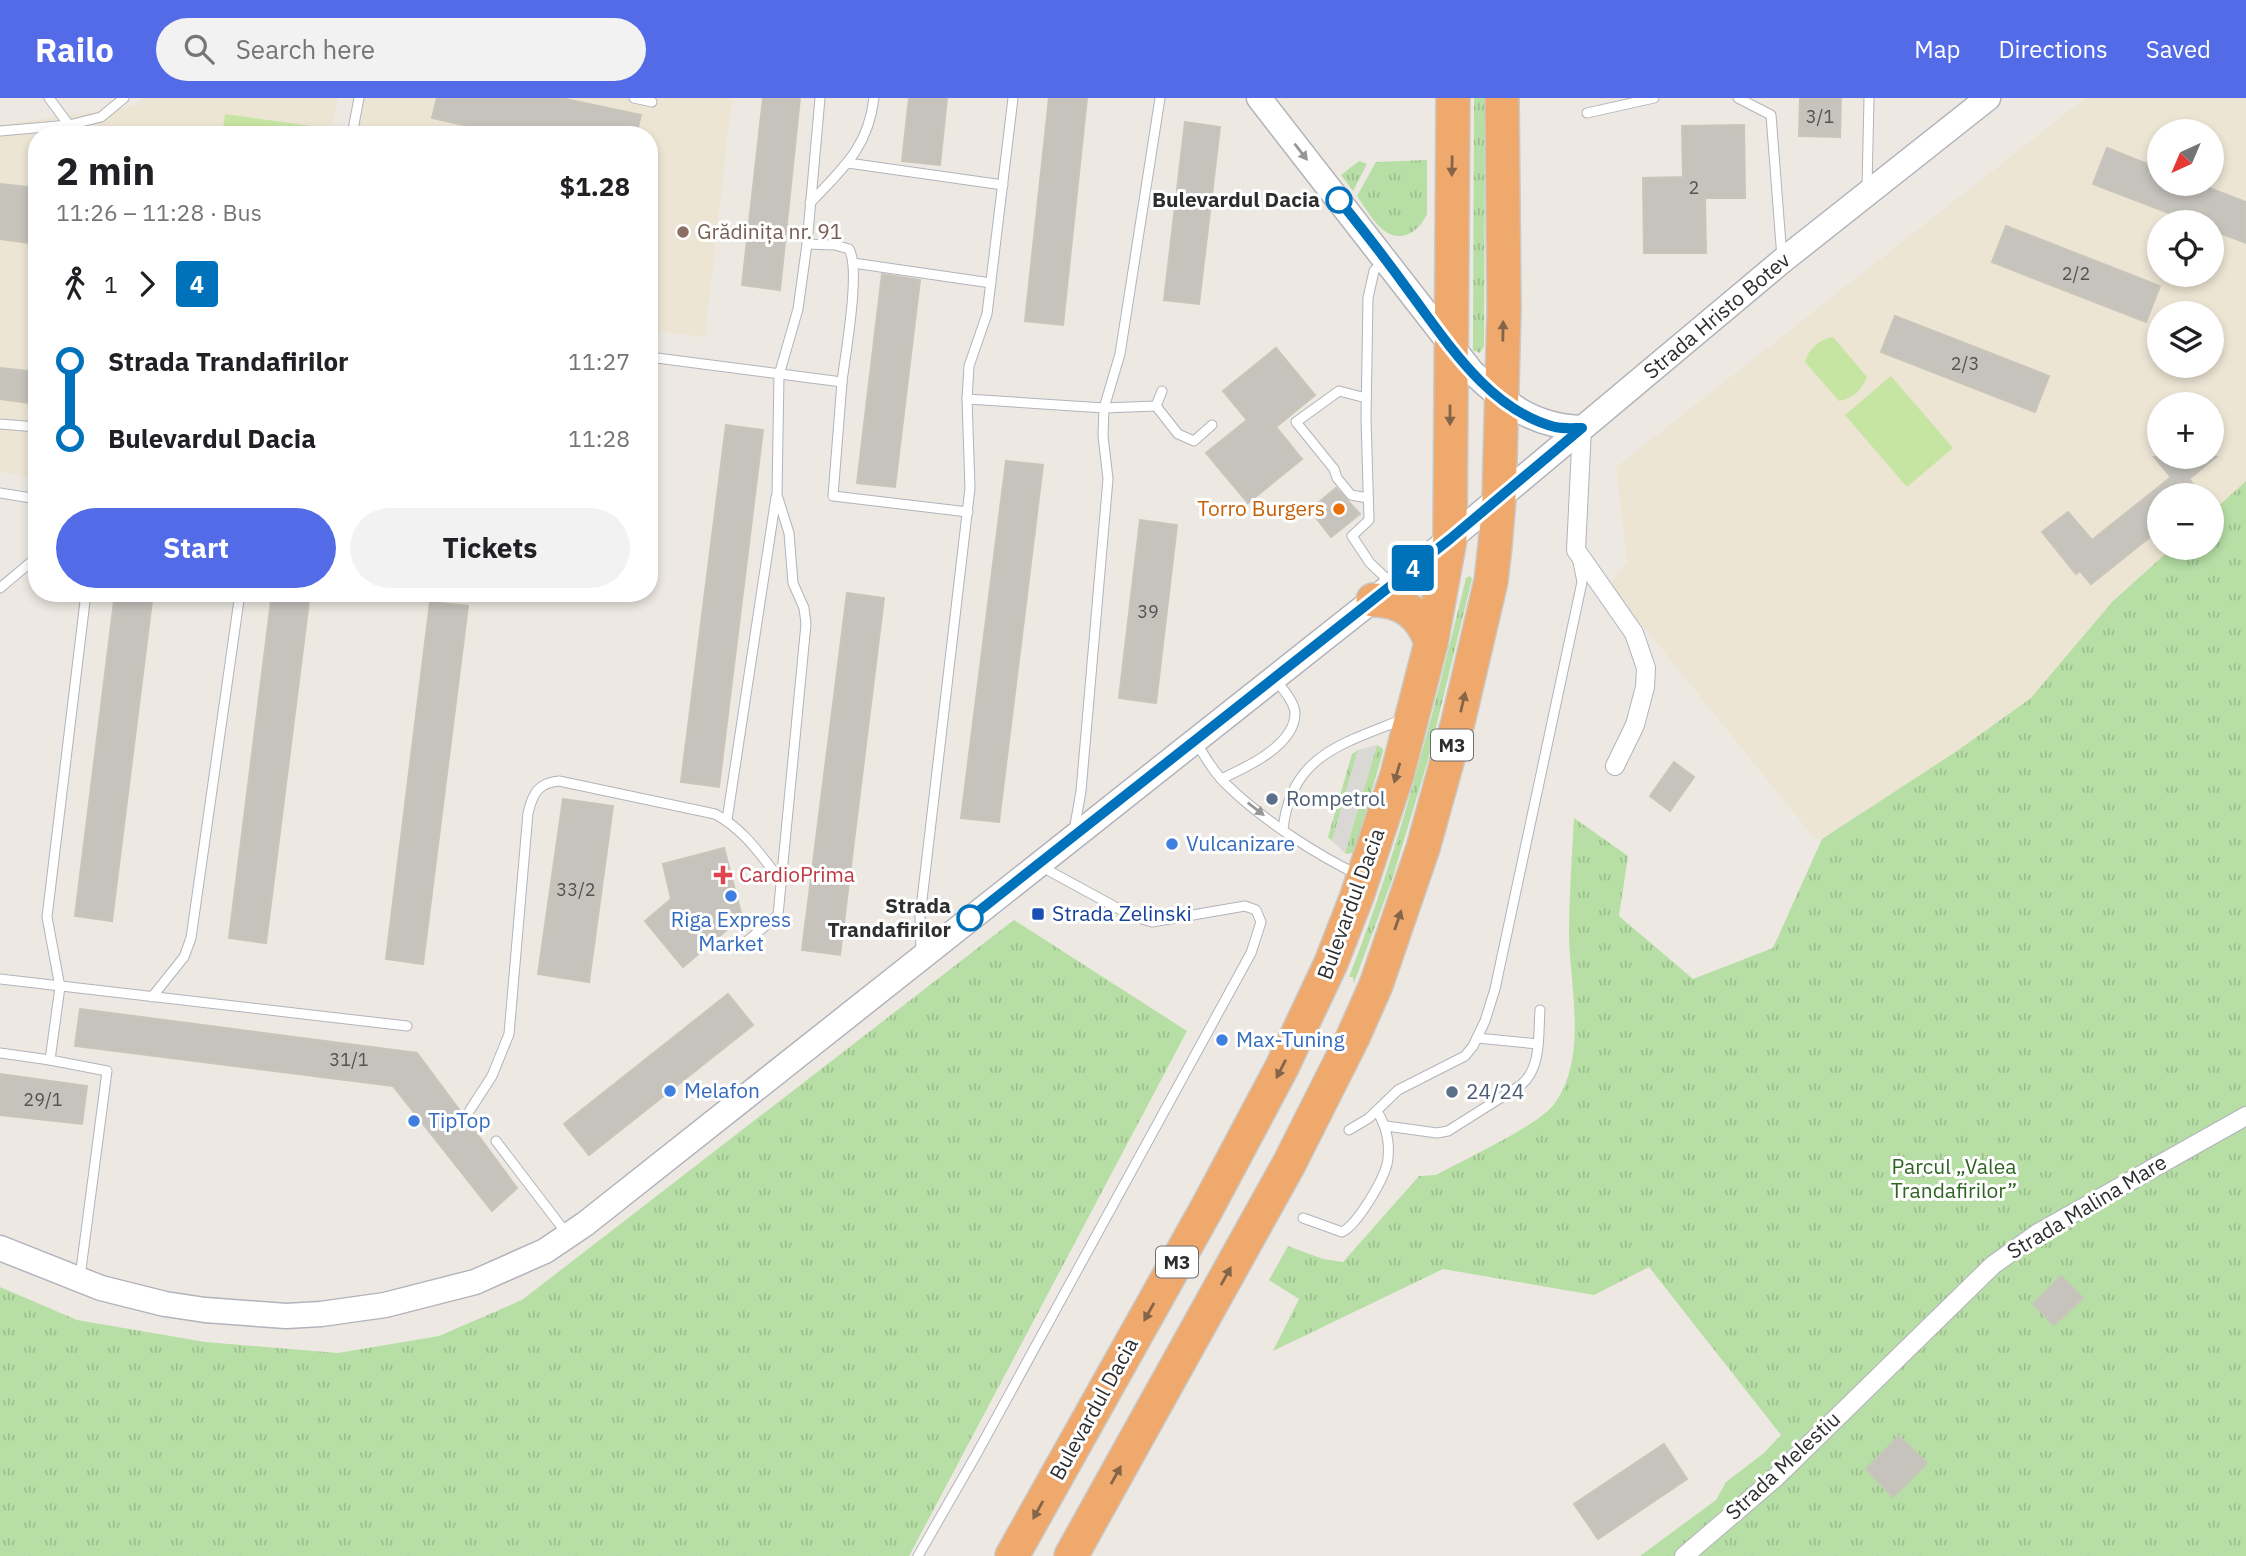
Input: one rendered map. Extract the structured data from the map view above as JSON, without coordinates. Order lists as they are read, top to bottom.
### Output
{
  "streets": {
    "highway": ["M3", "Bulevardul Dacia"],
    "main road": ["Strada Hristo Botev"],
    "street": ["Strada Malina Mare", "Strada Melestiu"]
  },
  "crossings": [
    ["Strada Hristo Botev", "M3"],
    ["Strada Hristo Botev", "Bulevardul Dacia"],
    ["Strada Malina Mare", "Strada Melestiu"]
  ],
  "parks": ["Parcul „Valea Trandafirilor”"],
  "places": {
    "other": [
      "Bulevardul Dacia",
      "Grădinița nr. 91",
      "Torro Burgers",
      "Rompetrol",
      "Vulcanizare",
      "Riga Express Market",
      "Strada Trandafirilor",
      "Max-Tuning",
      "Melafon",
      "24/24",
      "TipTop"
    ],
    "health": ["CardioPrima"],
    "transit": ["Strada Zelinski"]
  },
  "lines": ["bus line 4"],
  "house_numbers": [
    "3/1",
    "2",
    "2/2",
    "2/3",
    "39",
    "33/2",
    "31/1",
    "29/1"
  ],
  "north": "bottom left",
  "page": {
    "header": "Railo",
    "search": "Search here",
    "nav": ["Map", "Directions", "Saved"],
    "on_map": "4",
    "map_buttons": ["+", "−"],
    "heading": ["2 min", "11:26 – 11:28 · Bus", "$1.28"],
    "legs": ["1", "4"],
    "list": [
      {
        "name": "Strada Trandafirilor",
        "value": "11:27"
      },
      {
        "name": "Bulevardul Dacia",
        "value": "11:28"
      }
    ],
    "buttons": ["Start", "Tickets"]
  }
}
